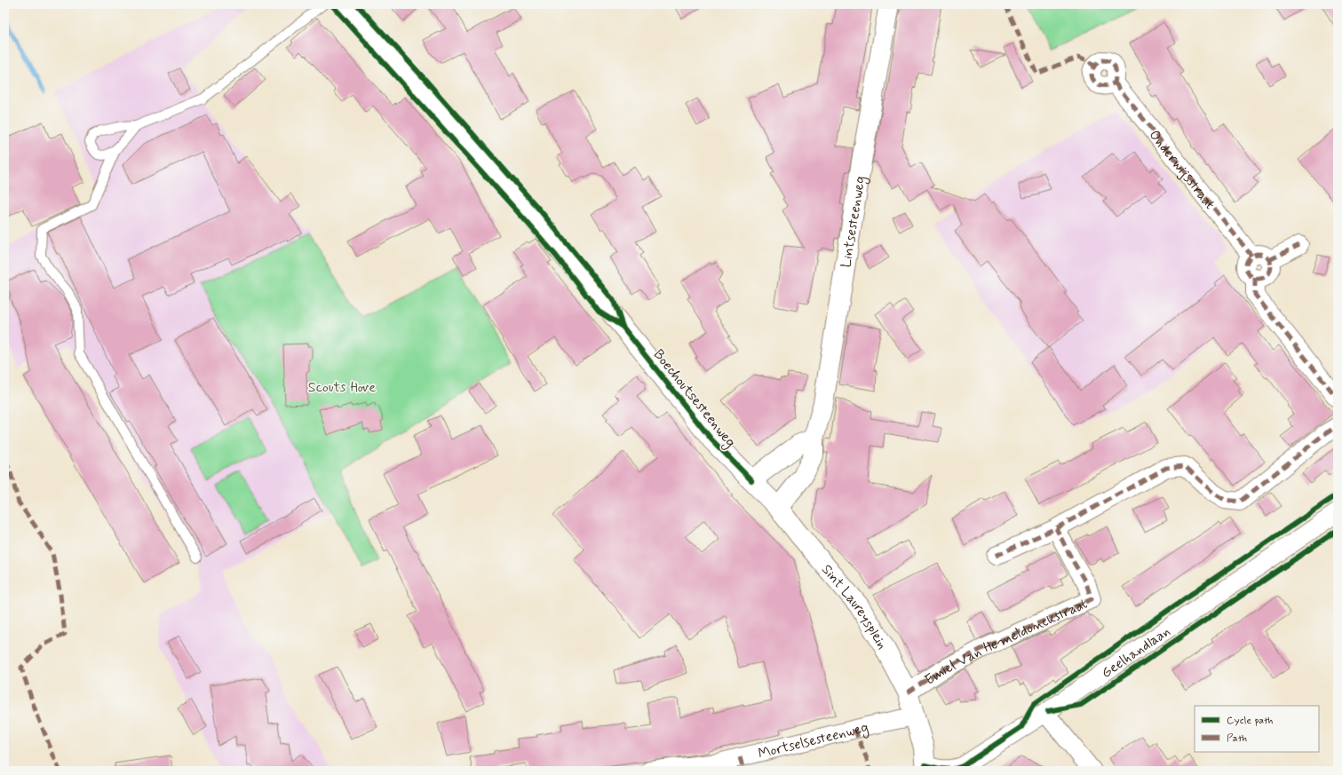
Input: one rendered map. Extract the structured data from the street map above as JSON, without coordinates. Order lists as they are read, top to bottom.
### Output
{
  "streets": {
    "street": [
      "Onderwijsstraat",
      "Lintsesteenweg",
      "Boechoutsesteenweg",
      "Sint Laureysplein",
      "Emiel Van Hemeldonckstraat",
      "Geelhandlaan",
      "Mortselsesteenweg"
    ]
  },
  "crossings": [
    ["Lintsesteenweg", "Boechoutsesteenweg"],
    ["Lintsesteenweg", "Sint Laureysplein"],
    ["Boechoutsesteenweg", "Sint Laureysplein"],
    ["Sint Laureysplein", "Emiel Van Hemeldonckstraat"],
    ["Sint Laureysplein", "Geelhandlaan"],
    ["Sint Laureysplein", "Mortselsesteenweg"]
  ],
  "parks": ["Scouts Hove"],
  "legend": ["Cycle path", "Path"]
}
